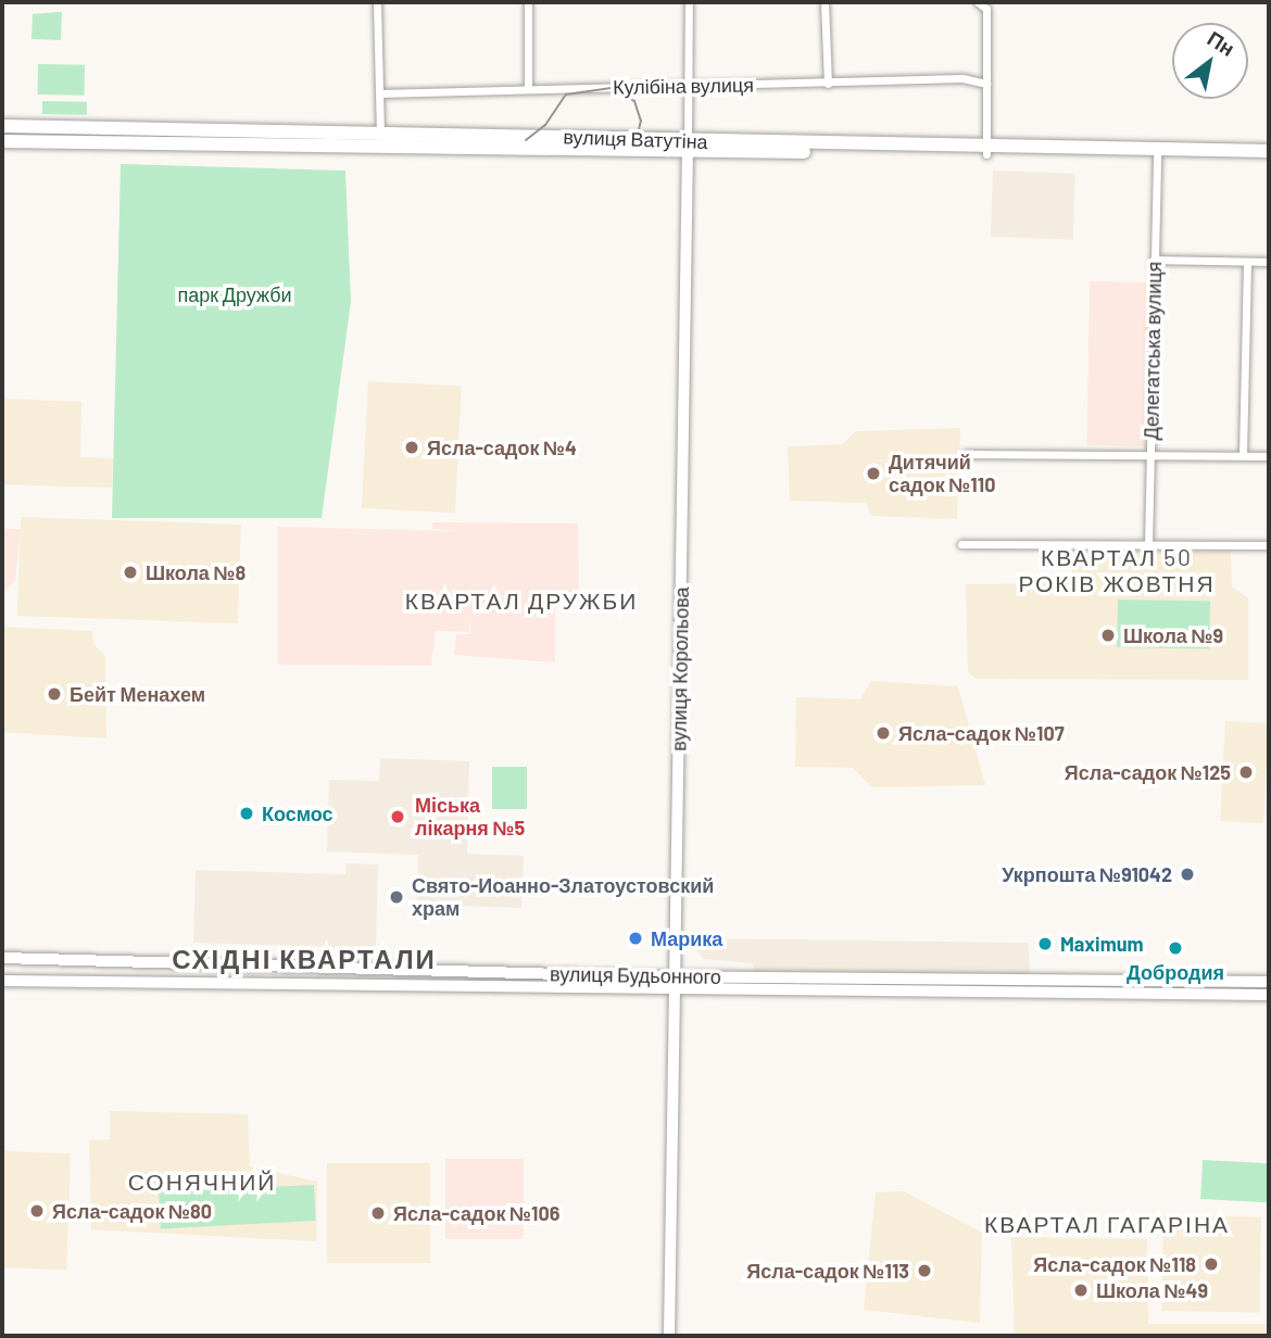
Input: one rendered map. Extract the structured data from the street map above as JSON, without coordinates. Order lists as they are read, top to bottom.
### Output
{
  "streets": {
    "main road": ["вулиця Ватутіна", "вулиця Будьонного"],
    "street": ["Кулібіна вулиця", "Делегатська вулиця", "вулиця Корольова"]
  },
  "crossings": [
    ["Кулібіна вулиця", "вулиця Корольова"],
    ["вулиця Ватутіна", "Делегатська вулиця"],
    ["вулиця Ватутіна", "вулиця Корольова"],
    ["вулиця Корольова", "вулиця Будьонного"]
  ],
  "districts": [
    "КВАРТАЛ 50 РОКІВ ЖОВТНЯ",
    "КВАРТАЛ ДРУЖБИ",
    "СХІДНІ КВАРТАЛИ",
    "СОНЯЧНИЙ",
    "КВАРТАЛ ГАГАРІНА"
  ],
  "parks": ["парк Дружби"],
  "places": [
    "Ясла-садок №4",
    "Дитячий садок №110",
    "Школа №8",
    "Школа №9",
    "Бейт Менахем",
    "Ясла-садок №107",
    "Ясла-садок №125",
    "Космос",
    "Міська лікарня №5",
    "Укрпошта №91042",
    "Свято-Иоанно-Златоустовский храм",
    "Марика",
    "Maximum",
    "Добродия",
    "Ясла-садок №80",
    "Ясла-садок №106",
    "Ясла-садок №118",
    "Ясла-садок №113",
    "Школа №49"
  ],
  "north": "top right"
}
